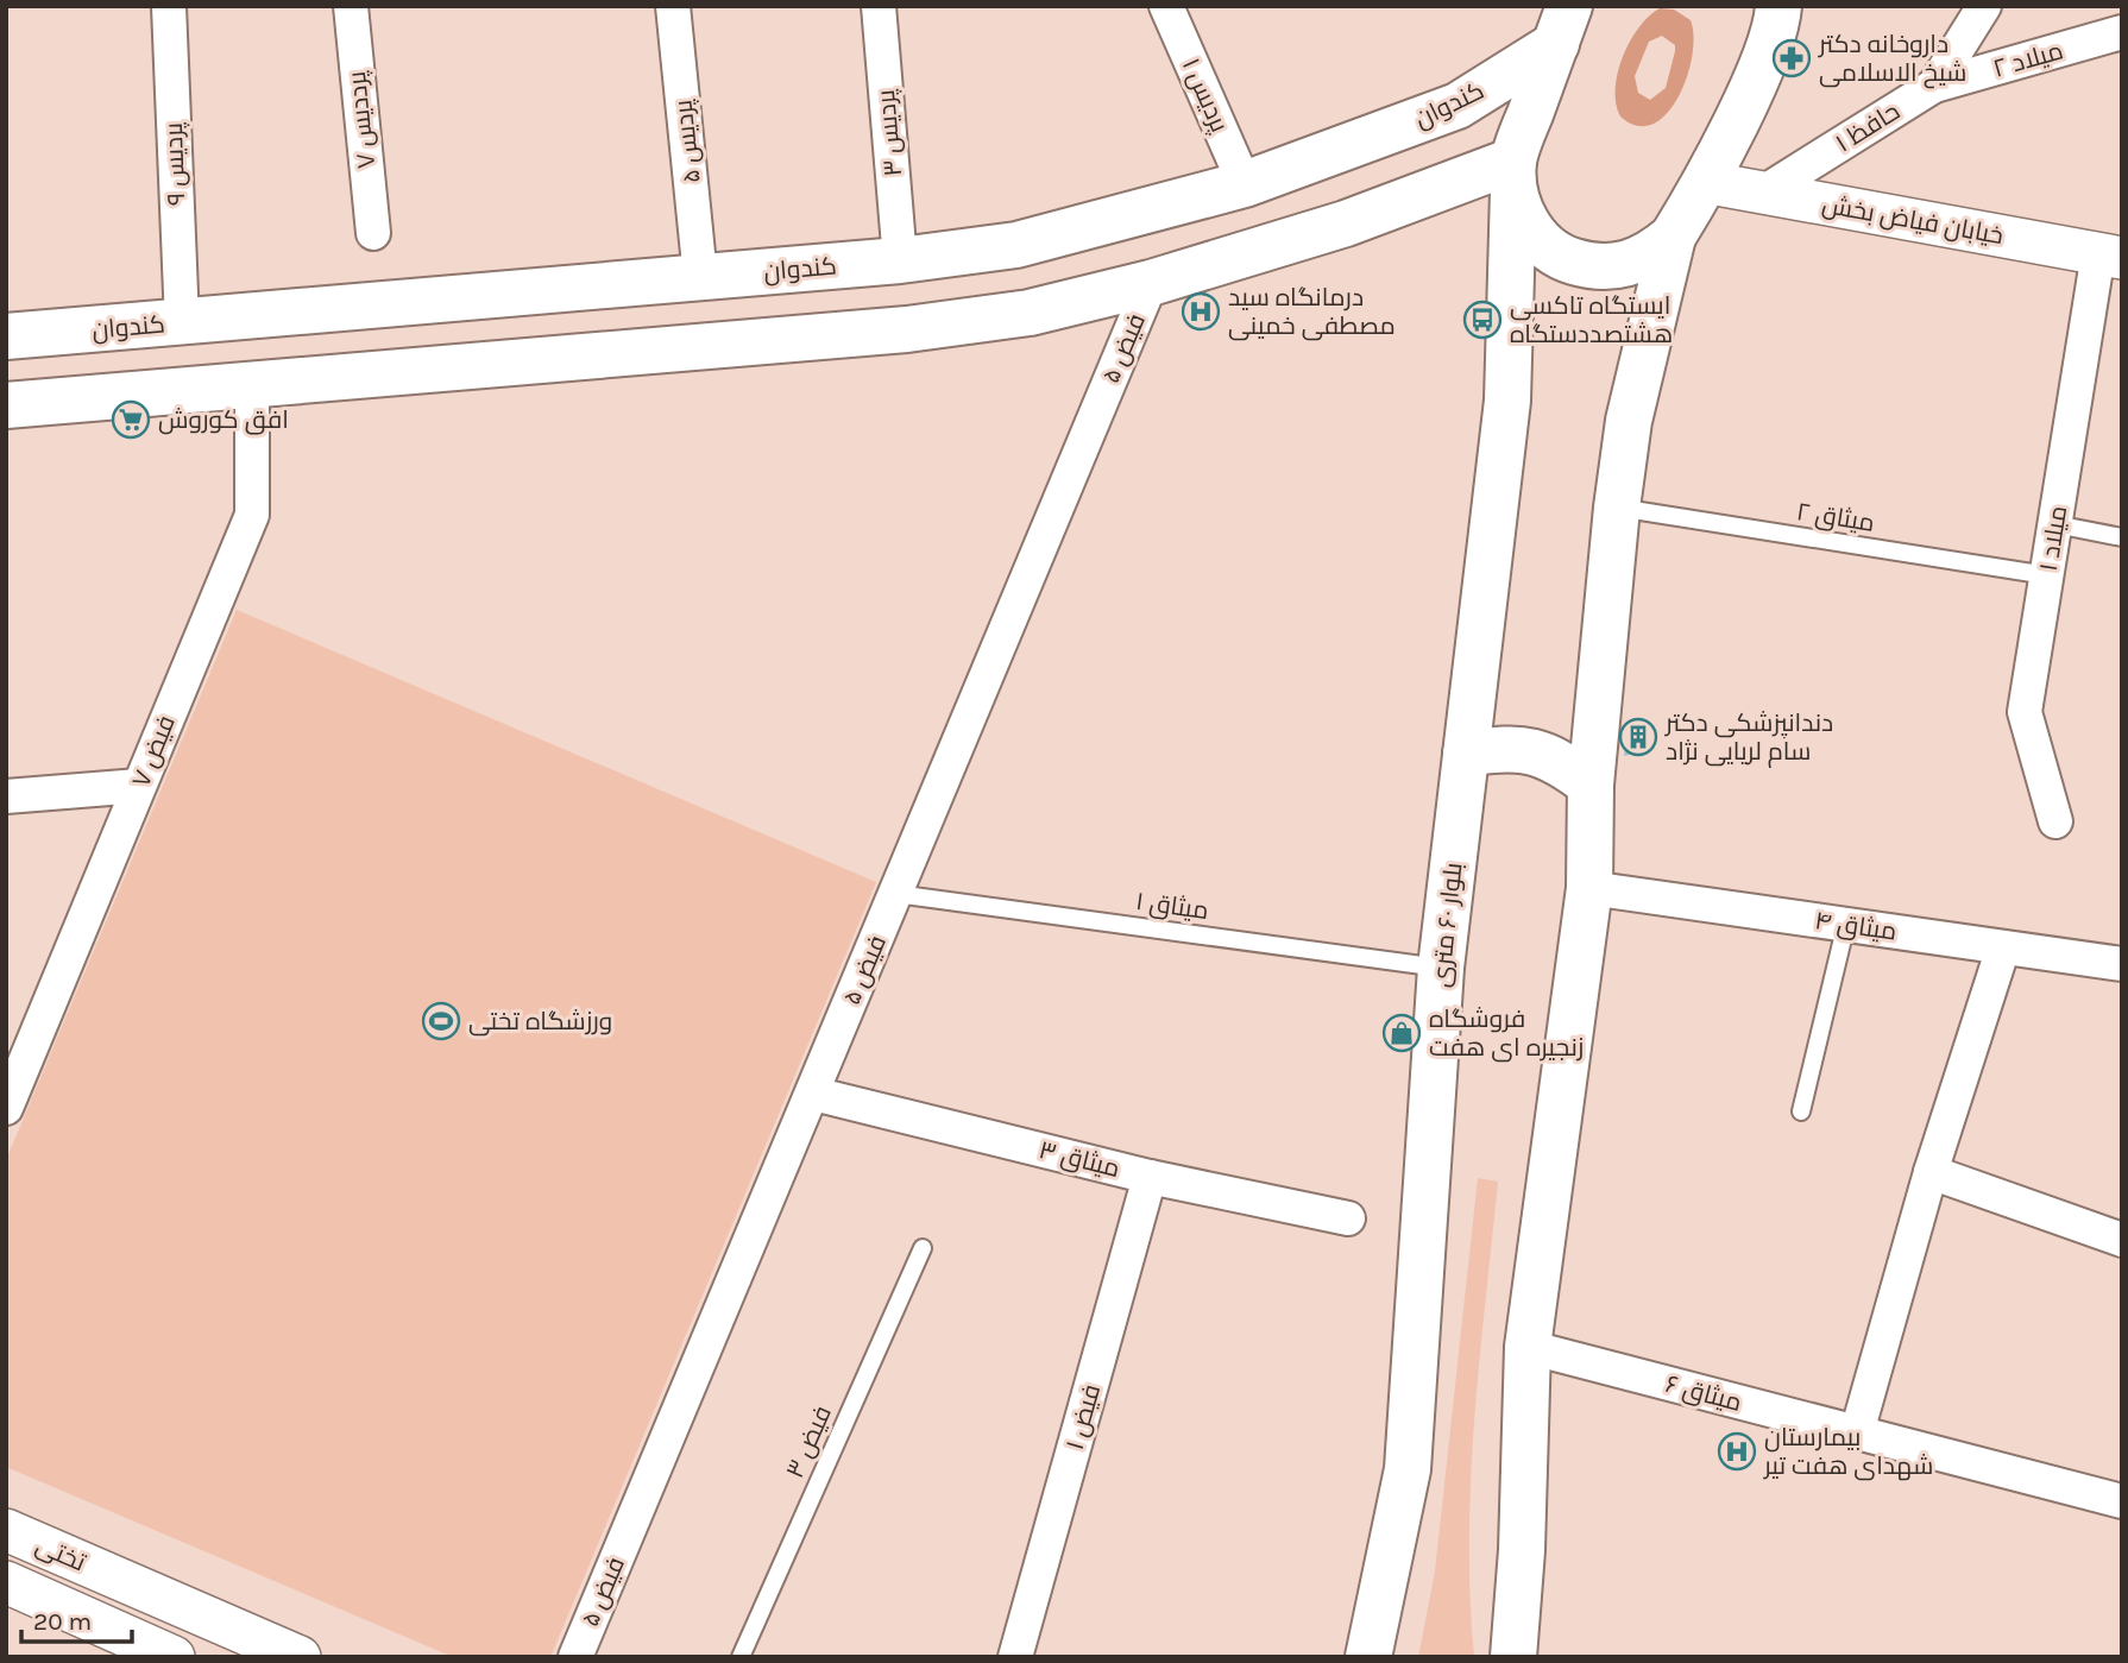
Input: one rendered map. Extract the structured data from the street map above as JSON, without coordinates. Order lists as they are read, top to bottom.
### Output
{
  "streets": {
    "main road": ["کندوان", "بلوار ۶۰ متری"],
    "street": [
      "میلاد ۲",
      "پردیس ۱",
      "پرددیس ۷",
      "حافظ ۱",
      "پردیس ۳",
      "پردیس ۵",
      "پردیس ۹",
      "خیابان فیاض بخش",
      "فیض ۵",
      "میلاد ۱",
      "فیض ۷",
      "میثاق ۴",
      "میثاق ۳",
      "میثاق ۶",
      "فیض ۱",
      "تختی"
    ],
    "lane": ["میثاق ۲", "میثاق ۱", "فیض ۳"]
  },
  "crossings": [
    ["میلاد ۲", "حافظ ۱"],
    ["پردیس ۱", "کندوان"],
    ["کندوان", "پردیس ۳"],
    ["کندوان", "پردیس ۵"],
    ["کندوان", "پردیس ۹"],
    ["کندوان", "بلوار ۶۰ متری"],
    ["حافظ ۱", "خیابان فیاض بخش"],
    ["خیابان فیاض بخش", "میلاد ۱"],
    ["فیض ۵", "میثاق ۱"],
    ["فیض ۵", "میثاق ۳"],
    ["میثاق ۲", "میلاد ۱"],
    ["میثاق ۱", "بلوار ۶۰ متری"],
    ["میثاق ۳", "فیض ۱"]
  ],
  "places": {
    "pharmacy": ["داروخانه دکتر شیخ الاسلامی"],
    "hospital": ["درمانگاه سید مصطفی خمینی", "بیمارستان شهدای هفت تیر"],
    "bus stop": ["ایستگاه تاکسی هشتصددستگاه"],
    "supermarket": ["افق کوروش"],
    "building": ["دندانپزشکی دکتر سام لریایی نژاد"],
    "sports": ["ورزشگاه تختی"],
    "shop": ["فروشگاه زنجیره ای هفت"]
  },
  "scale_bar": "20 m"
}
